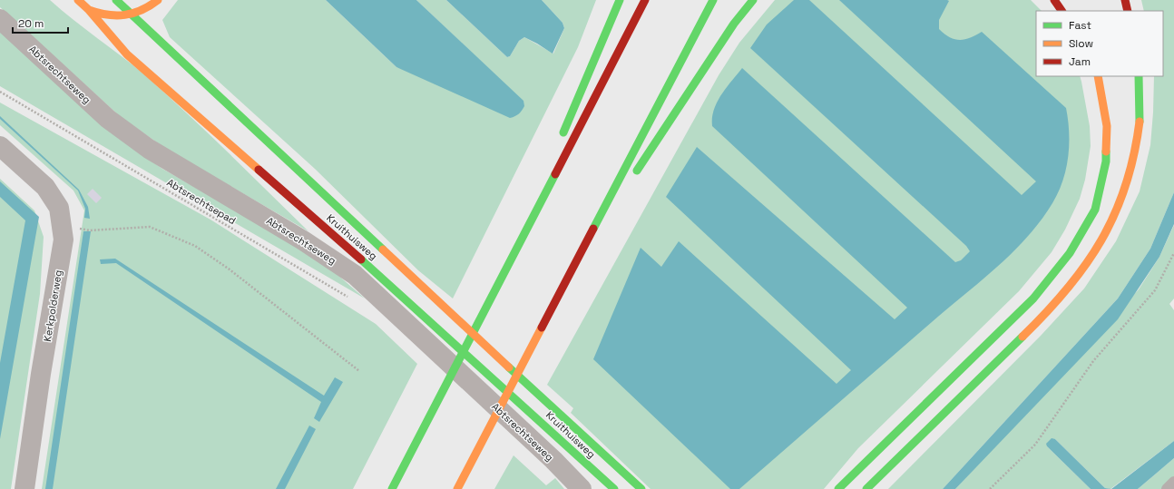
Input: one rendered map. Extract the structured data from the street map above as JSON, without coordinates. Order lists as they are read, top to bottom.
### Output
{
  "streets": {
    "main road": ["Kruithuisweg"],
    "street": ["Abtsrechtseweg", "Kerkpolderweg"],
    "path": ["Abtsrechtsepad"]
  },
  "crossings": [
    ["Abtsrechtseweg", "Kruithuisweg"]
  ],
  "legend": ["Fast", "Slow", "Jam"],
  "scale_bar": "20 m"
}
